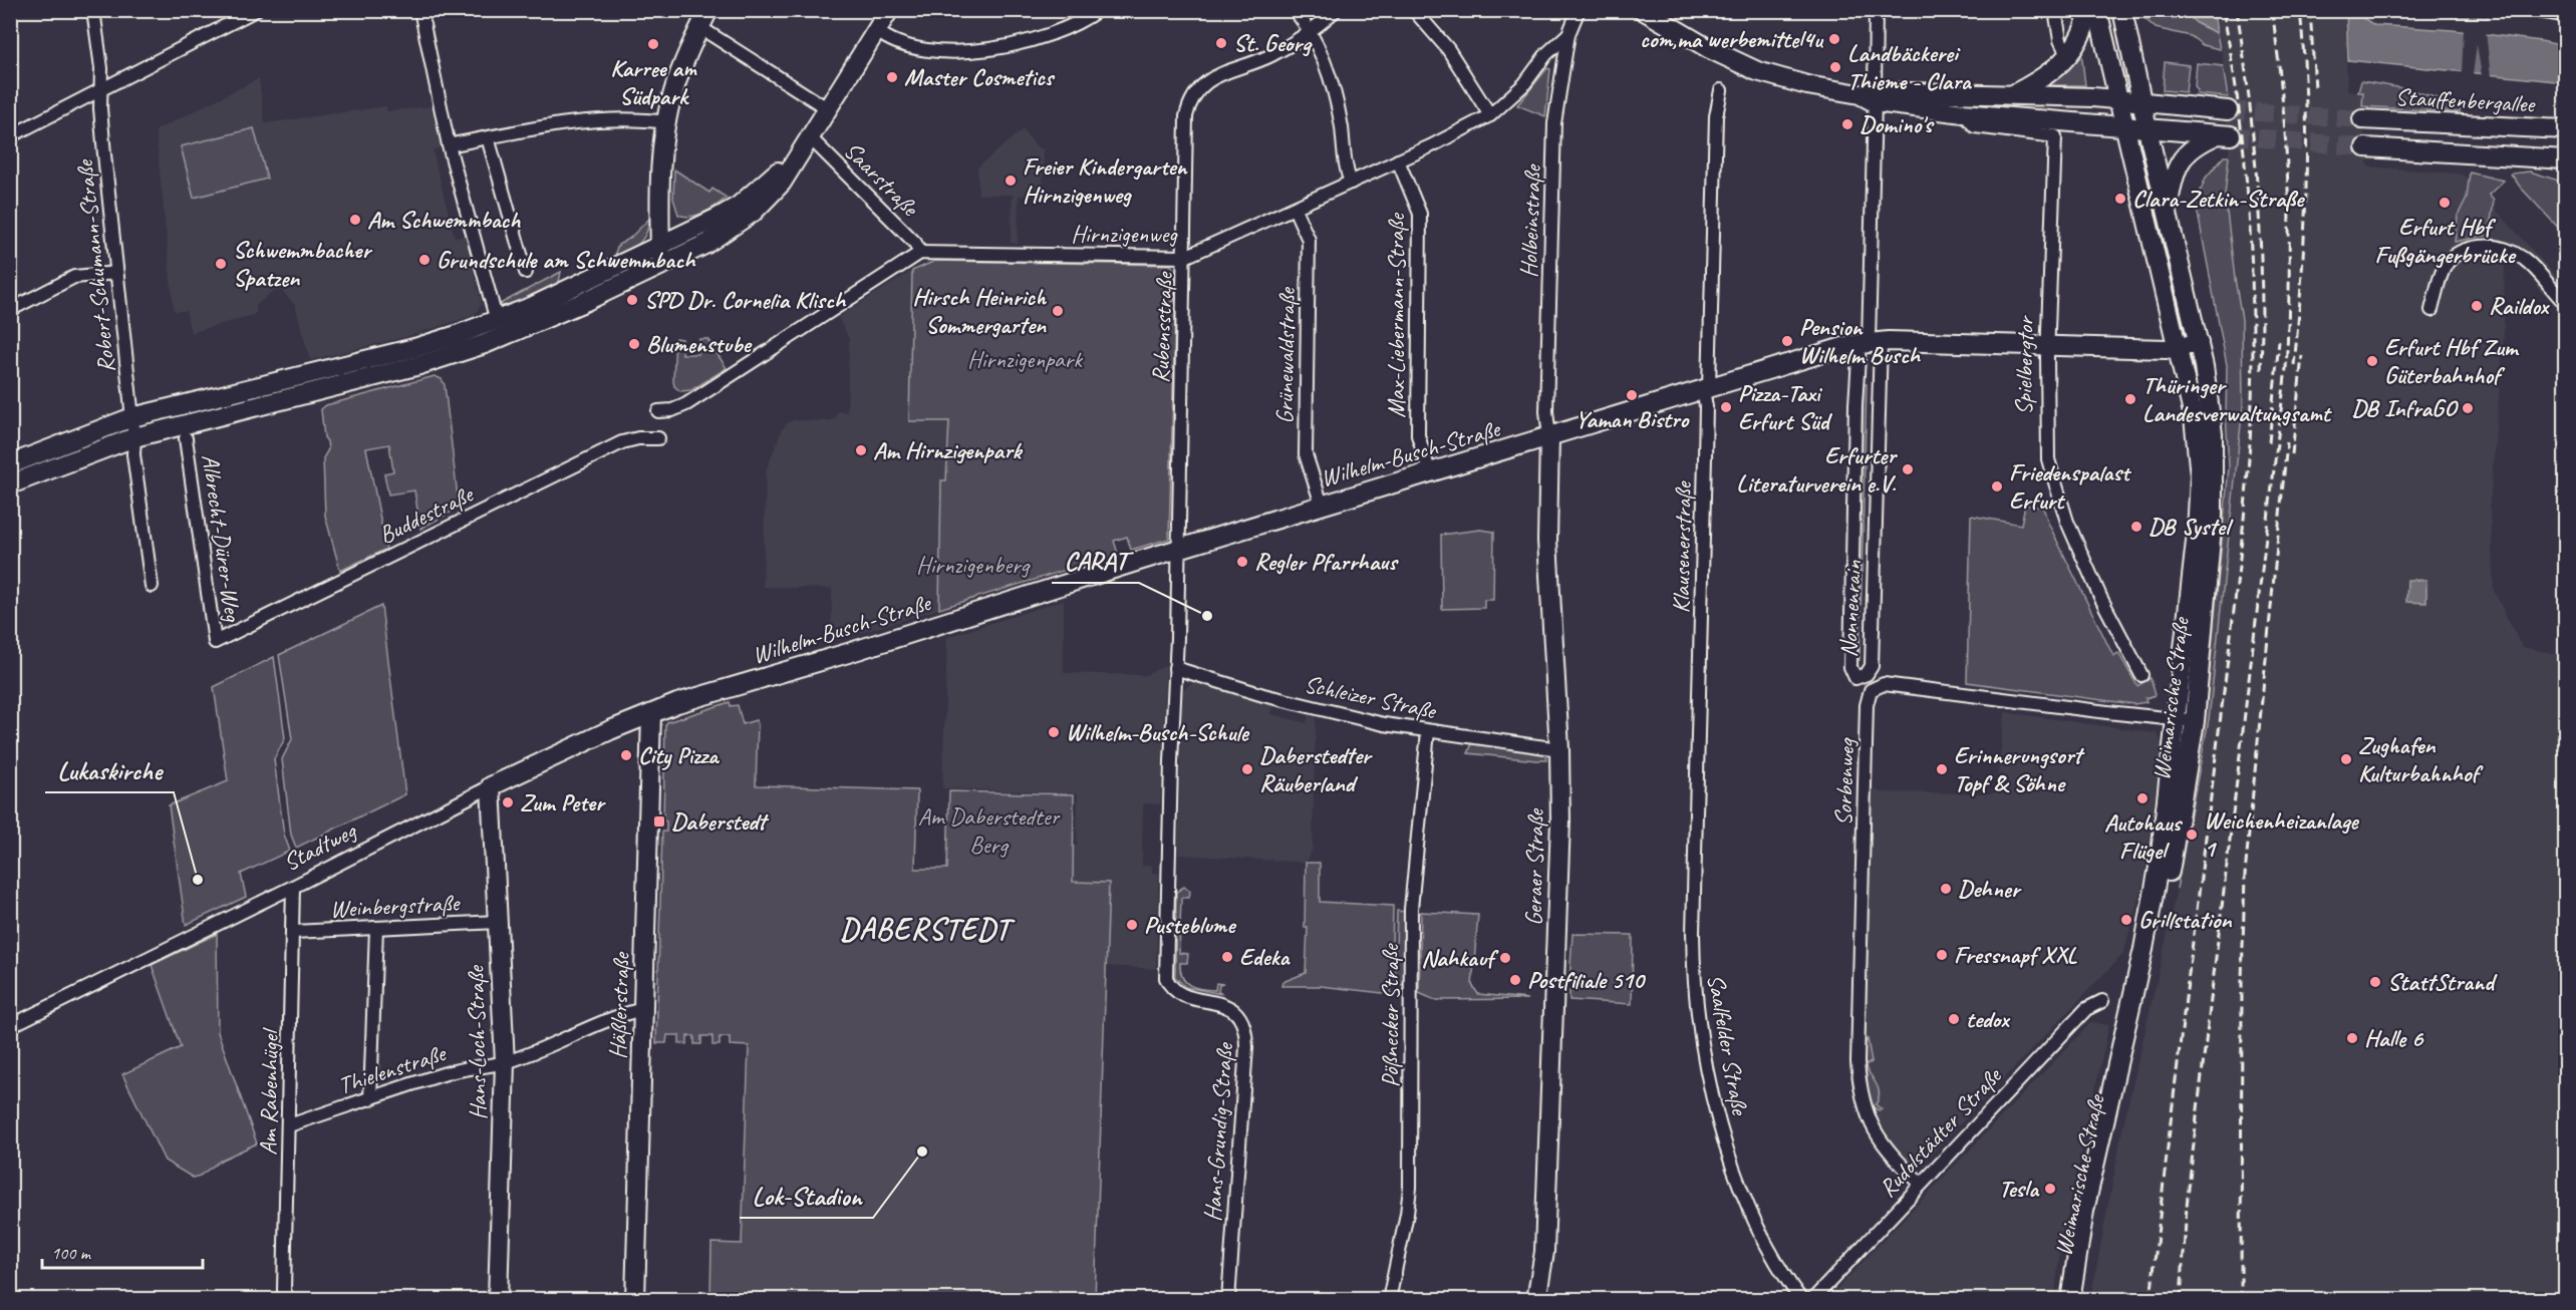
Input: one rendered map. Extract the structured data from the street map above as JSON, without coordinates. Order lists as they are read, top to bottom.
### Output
{
  "streets": {
    "main road": [
      "Stauffenbergallee",
      "Wilhelm-Busch-Straße",
      "Weimarische Straße",
      "Stadtweg",
      "Geraer Straße",
      "Häßlerstraße",
      "Hans-Loch-Straße"
    ],
    "street": [
      "Saarstraße",
      "Holbeinstraße",
      "Hirnzigenweg",
      "Robert-Schumann-Straße",
      "Max-Liebermann-Straße",
      "Rubensstraße",
      "Grünewaldstraße",
      "Spielbergtor",
      "Buddestraße",
      "Albrecht-Dürer-Weg",
      "Klausenerstraße",
      "Nonnenrain",
      "Schleizer Straße",
      "Sorbenweg",
      "Weinbergstraße",
      "Pößnecker Straße",
      "Saalfelder Straße",
      "Thielenstraße",
      "Am Rabenhügel",
      "Hans-Grundig-Straße",
      "Rudolstädter Straße"
    ]
  },
  "crossings": [
    ["Saarstraße", "Hirnzigenweg"],
    ["Holbeinstraße", "Hirnzigenweg"],
    ["Holbeinstraße", "Wilhelm-Busch-Straße"],
    ["Holbeinstraße", "Geraer Straße"],
    ["Hirnzigenweg", "Max-Liebermann-Straße"],
    ["Hirnzigenweg", "Rubensstraße"],
    ["Hirnzigenweg", "Grünewaldstraße"],
    ["Max-Liebermann-Straße", "Wilhelm-Busch-Straße"],
    ["Rubensstraße", "Wilhelm-Busch-Straße"],
    ["Rubensstraße", "Hans-Grundig-Straße"],
    ["Grünewaldstraße", "Wilhelm-Busch-Straße"],
    ["Spielbergtor", "Wilhelm-Busch-Straße"],
    ["Wilhelm-Busch-Straße", "Klausenerstraße"],
    ["Wilhelm-Busch-Straße", "Nonnenrain"],
    ["Wilhelm-Busch-Straße", "Weimarische Straße"],
    ["Wilhelm-Busch-Straße", "Stadtweg"],
    ["Wilhelm-Busch-Straße", "Geraer Straße"],
    ["Wilhelm-Busch-Straße", "Häßlerstraße"],
    ["Wilhelm-Busch-Straße", "Hans-Grundig-Straße"],
    ["Buddestraße", "Albrecht-Dürer-Weg"],
    ["Klausenerstraße", "Saalfelder Straße"],
    ["Schleizer Straße", "Geraer Straße"],
    ["Schleizer Straße", "Pößnecker Straße"],
    ["Schleizer Straße", "Hans-Grundig-Straße"],
    ["Weimarische Straße", "Sorbenweg"],
    ["Sorbenweg", "Rudolstädter Straße"],
    ["Stadtweg", "Häßlerstraße"],
    ["Stadtweg", "Hans-Loch-Straße"],
    ["Stadtweg", "Am Rabenhügel"],
    ["Weinbergstraße", "Hans-Loch-Straße"],
    ["Weinbergstraße", "Am Rabenhügel"],
    ["Häßlerstraße", "Thielenstraße"],
    ["Hans-Loch-Straße", "Thielenstraße"],
    ["Thielenstraße", "Am Rabenhügel"]
  ],
  "districts": ["DABERSTEDT"],
  "parks": ["Hirnzigenpark", "Hirnzigenberg", "Am Daberstedter Berg"],
  "places": {
    "other": [
      "com,ma werbemittel4u",
      "St. Georg",
      "Karree am Südpark",
      "Landbäckerei Thieme - Clara",
      "Master Cosmetics",
      "Domino's",
      "Freier Kindergarten Hirnzigenweg",
      "Clara-Zetkin-Straße",
      "Erfurt Hbf Fußgängerbrücke",
      "Am Schwemmbach",
      "Grundschule am Schwemmbach",
      "Schwemmbacher Spatzen",
      "SPD Dr. Cornelia Klisch",
      "Raildox",
      "Hirsch Heinrich Sommergarten",
      "Pension Wilhelm Busch",
      "Blumenstube",
      "Erfurt Hbf Zum Güterbahnhof",
      "Yaman Bistro",
      "Thüringer Landesverwaltungsamt",
      "Pizza-Taxi Erfurt Süd",
      "DB InfraGO",
      "Am Hirnzigenpark",
      "Erfurter Literaturverein e.V.",
      "Friedenspalast Erfurt",
      "DB Systel",
      "Regler Pfarrhaus",
      "CARAT",
      "Wilhelm-Busch-Schule",
      "City Pizza",
      "Zughafen Kulturbahnhof",
      "Daberstedter Räuberland",
      "Erinnerungsort Topf & Söhne",
      "Autohaus Flügel",
      "Zum Peter",
      "Weichenheizanlage 1",
      "Lukaskirche",
      "Dehner",
      "Grillstation",
      "Pusteblume",
      "Fressnapf XXL",
      "Edeka",
      "Nahkauf",
      "Postfiliale 510",
      "StattStrand",
      "tedox",
      "Halle 6",
      "Lok-Stadion",
      "Tesla"
    ],
    "transit": ["Daberstedt"]
  },
  "scale_bar": "100 m"
}
